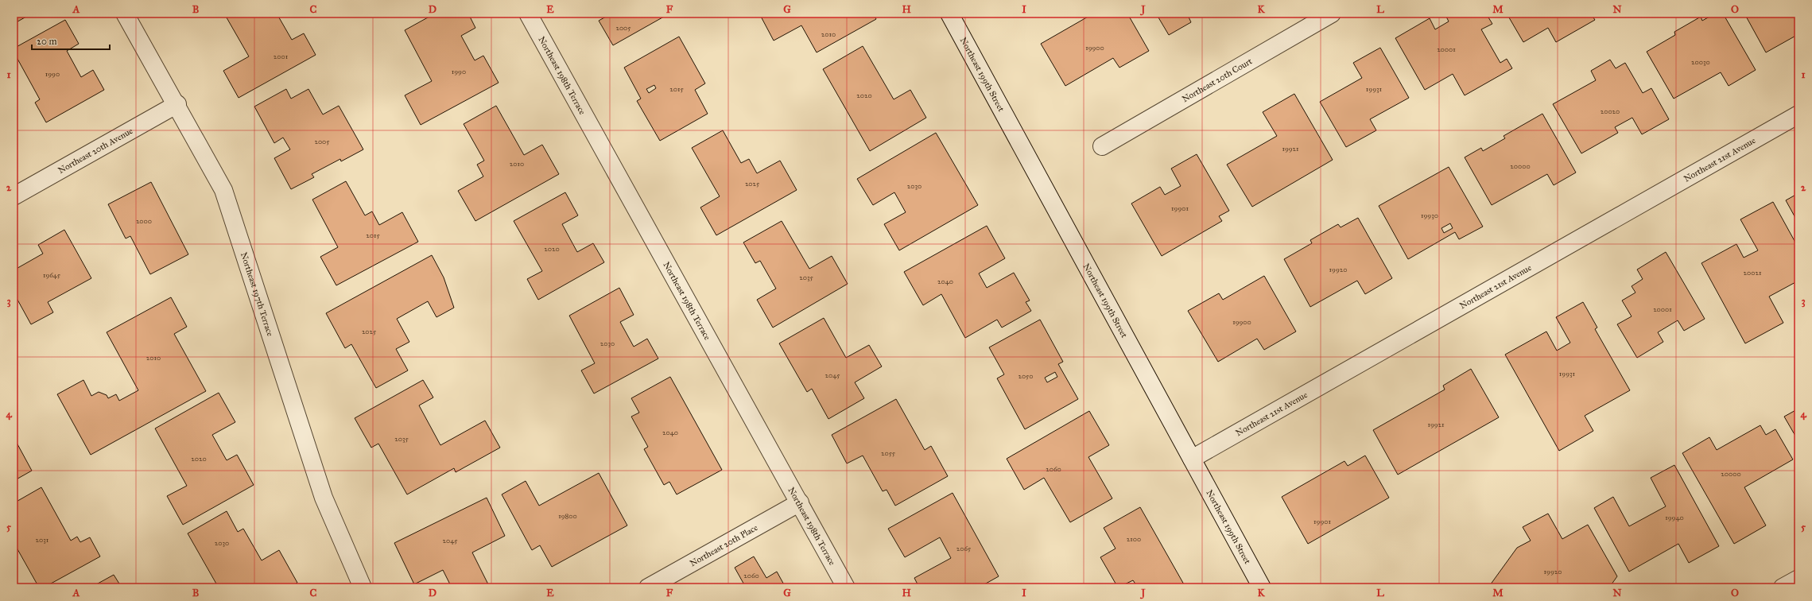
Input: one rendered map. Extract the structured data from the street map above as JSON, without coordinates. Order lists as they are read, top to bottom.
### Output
{
  "streets": {
    "street": [
      "Northeast 199th Street",
      "Northeast 198th Terrace",
      "Northeast 20th Court",
      "Northeast 20th Avenue",
      "Northeast 21st Avenue",
      "Northeast 197th Terrace",
      "Northeast 20th Place"
    ]
  },
  "crossings": [
    ["Northeast 199th Street", "Northeast 21st Avenue"],
    ["Northeast 198th Terrace", "Northeast 20th Place"],
    ["Northeast 20th Avenue", "Northeast 197th Terrace"]
  ],
  "house_numbers": [
    "2005",
    "2010",
    "19900",
    "20001",
    "2001",
    "20030",
    "1990",
    "1990",
    "2015",
    "19931",
    "2020",
    "20020",
    "2005",
    "19921",
    "2010",
    "20000",
    "2025",
    "2030",
    "19901",
    "19930",
    "2000",
    "2015",
    "2020",
    "19920",
    "20021",
    "19645",
    "2035",
    "2040",
    "20001",
    "19900",
    "2025",
    "2030",
    "2010",
    "19931",
    "2045",
    "2050",
    "19921",
    "2040",
    "2035",
    "2055",
    "2020",
    "2060",
    "20000",
    "19800",
    "19940",
    "19901",
    "2100",
    "2031",
    "2045",
    "2030",
    "2065",
    "19920",
    "2060"
  ],
  "scale_bar": "20 m",
  "grid": {
    "columns": [
      "A",
      "B",
      "C",
      "D",
      "E",
      "F",
      "G",
      "H",
      "I",
      "J",
      "K",
      "L",
      "M",
      "N",
      "O"
    ],
    "rows": [
      "1",
      "2",
      "3",
      "4",
      "5"
    ]
  }
}
